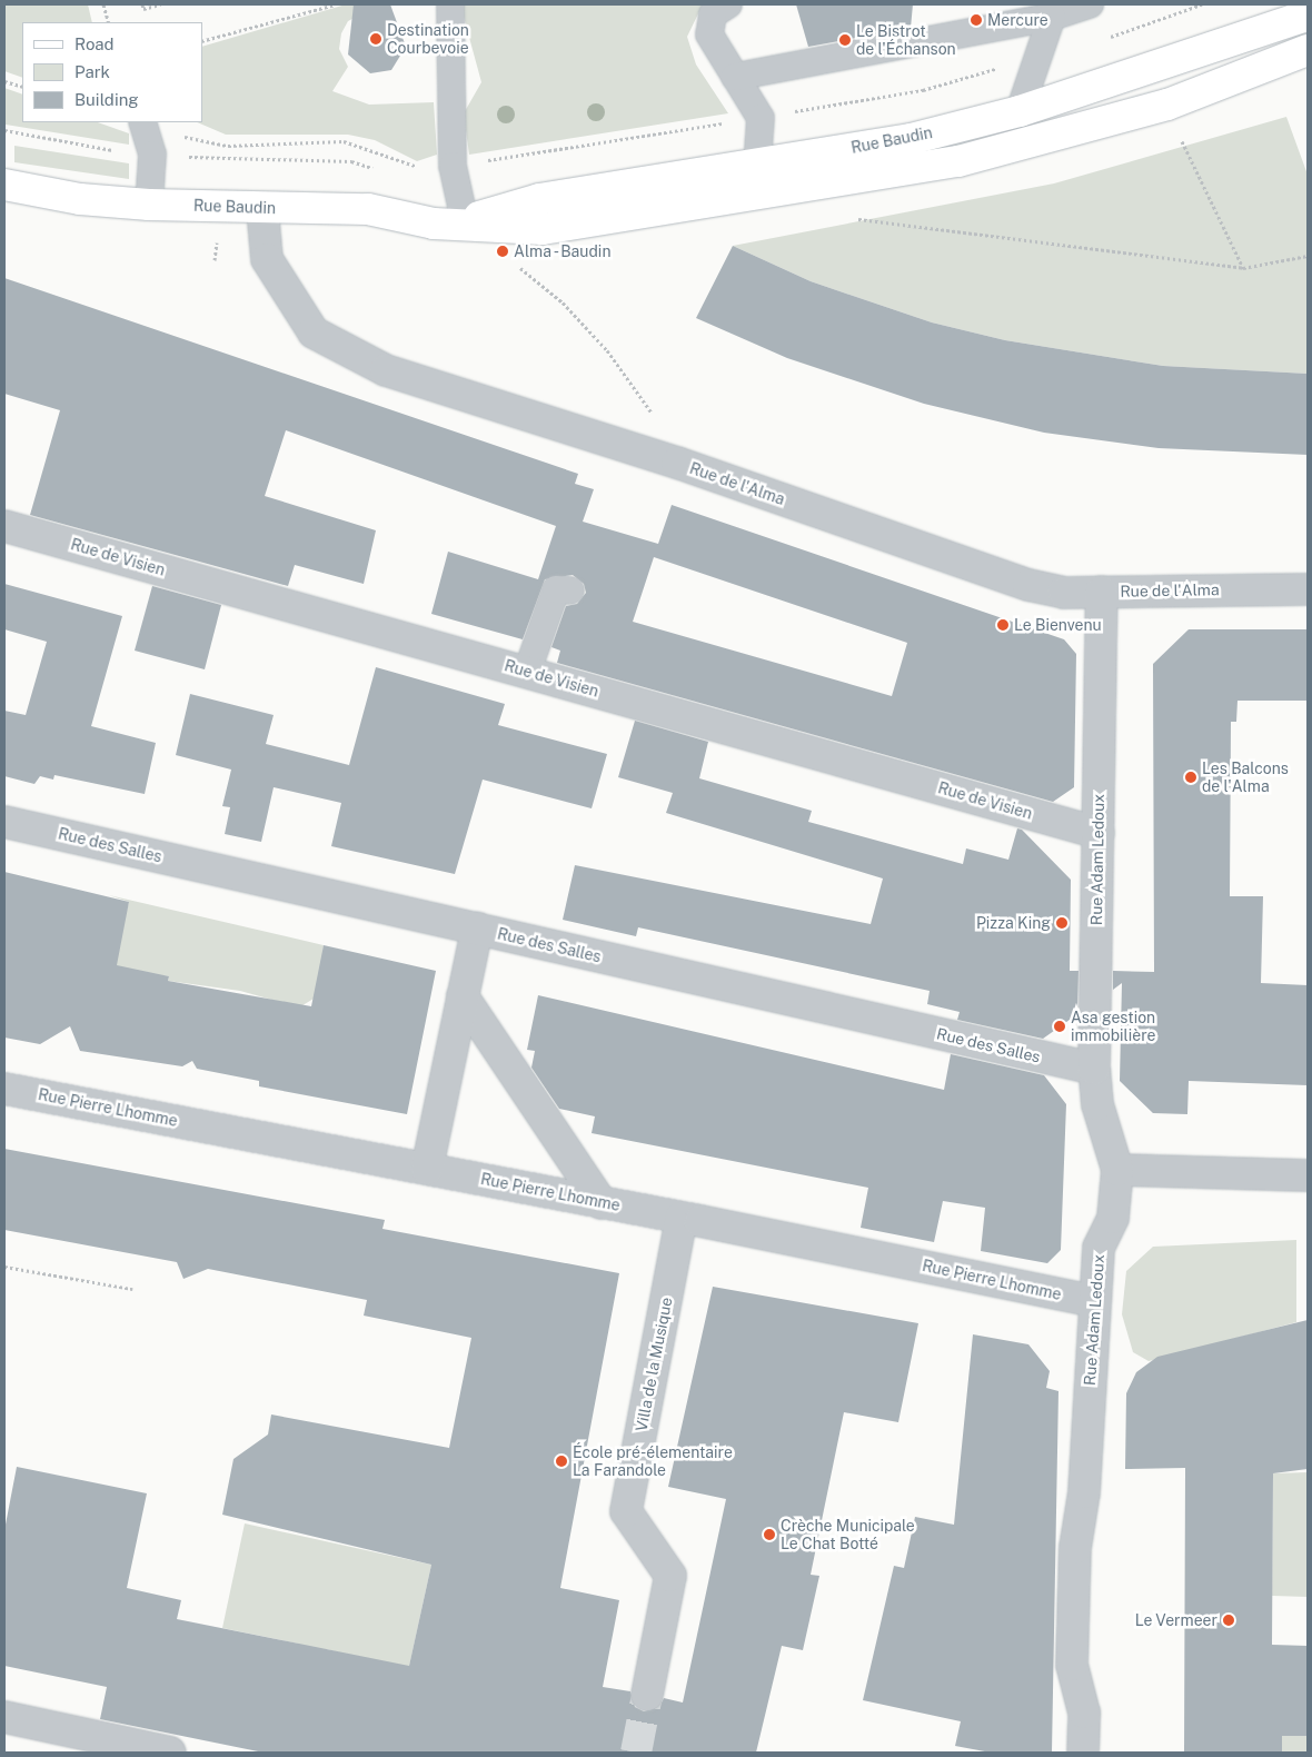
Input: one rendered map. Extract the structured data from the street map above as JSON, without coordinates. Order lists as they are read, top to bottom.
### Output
{
  "streets": {
    "main road": ["Rue Baudin"],
    "street": [
      "Rue de l'Alma",
      "Rue de Visien",
      "Rue des Salles",
      "Rue Adam Ledoux",
      "Rue Pierre Lhomme",
      "Villa de la Musique"
    ]
  },
  "crossings": [
    ["Rue Baudin", "Rue de l'Alma"],
    ["Rue de l'Alma", "Rue Adam Ledoux"],
    ["Rue de Visien", "Rue Adam Ledoux"],
    ["Rue des Salles", "Rue Adam Ledoux"],
    ["Rue Adam Ledoux", "Rue Pierre Lhomme"],
    ["Rue Pierre Lhomme", "Villa de la Musique"]
  ],
  "places": [
    "Mercure",
    "Destination Courbevoie",
    "Le Bistrot de l'Échanson",
    "Alma - Baudin",
    "Le Bienvenu",
    "Les Balcons de l'Alma",
    "Pizza King",
    "Asa gestion immobilière",
    "École pré-élementaire La Farandole",
    "Crèche Municipale Le Chat Botté",
    "Le Vermeer"
  ],
  "legend": ["Road", "Park", "Building"]
}
